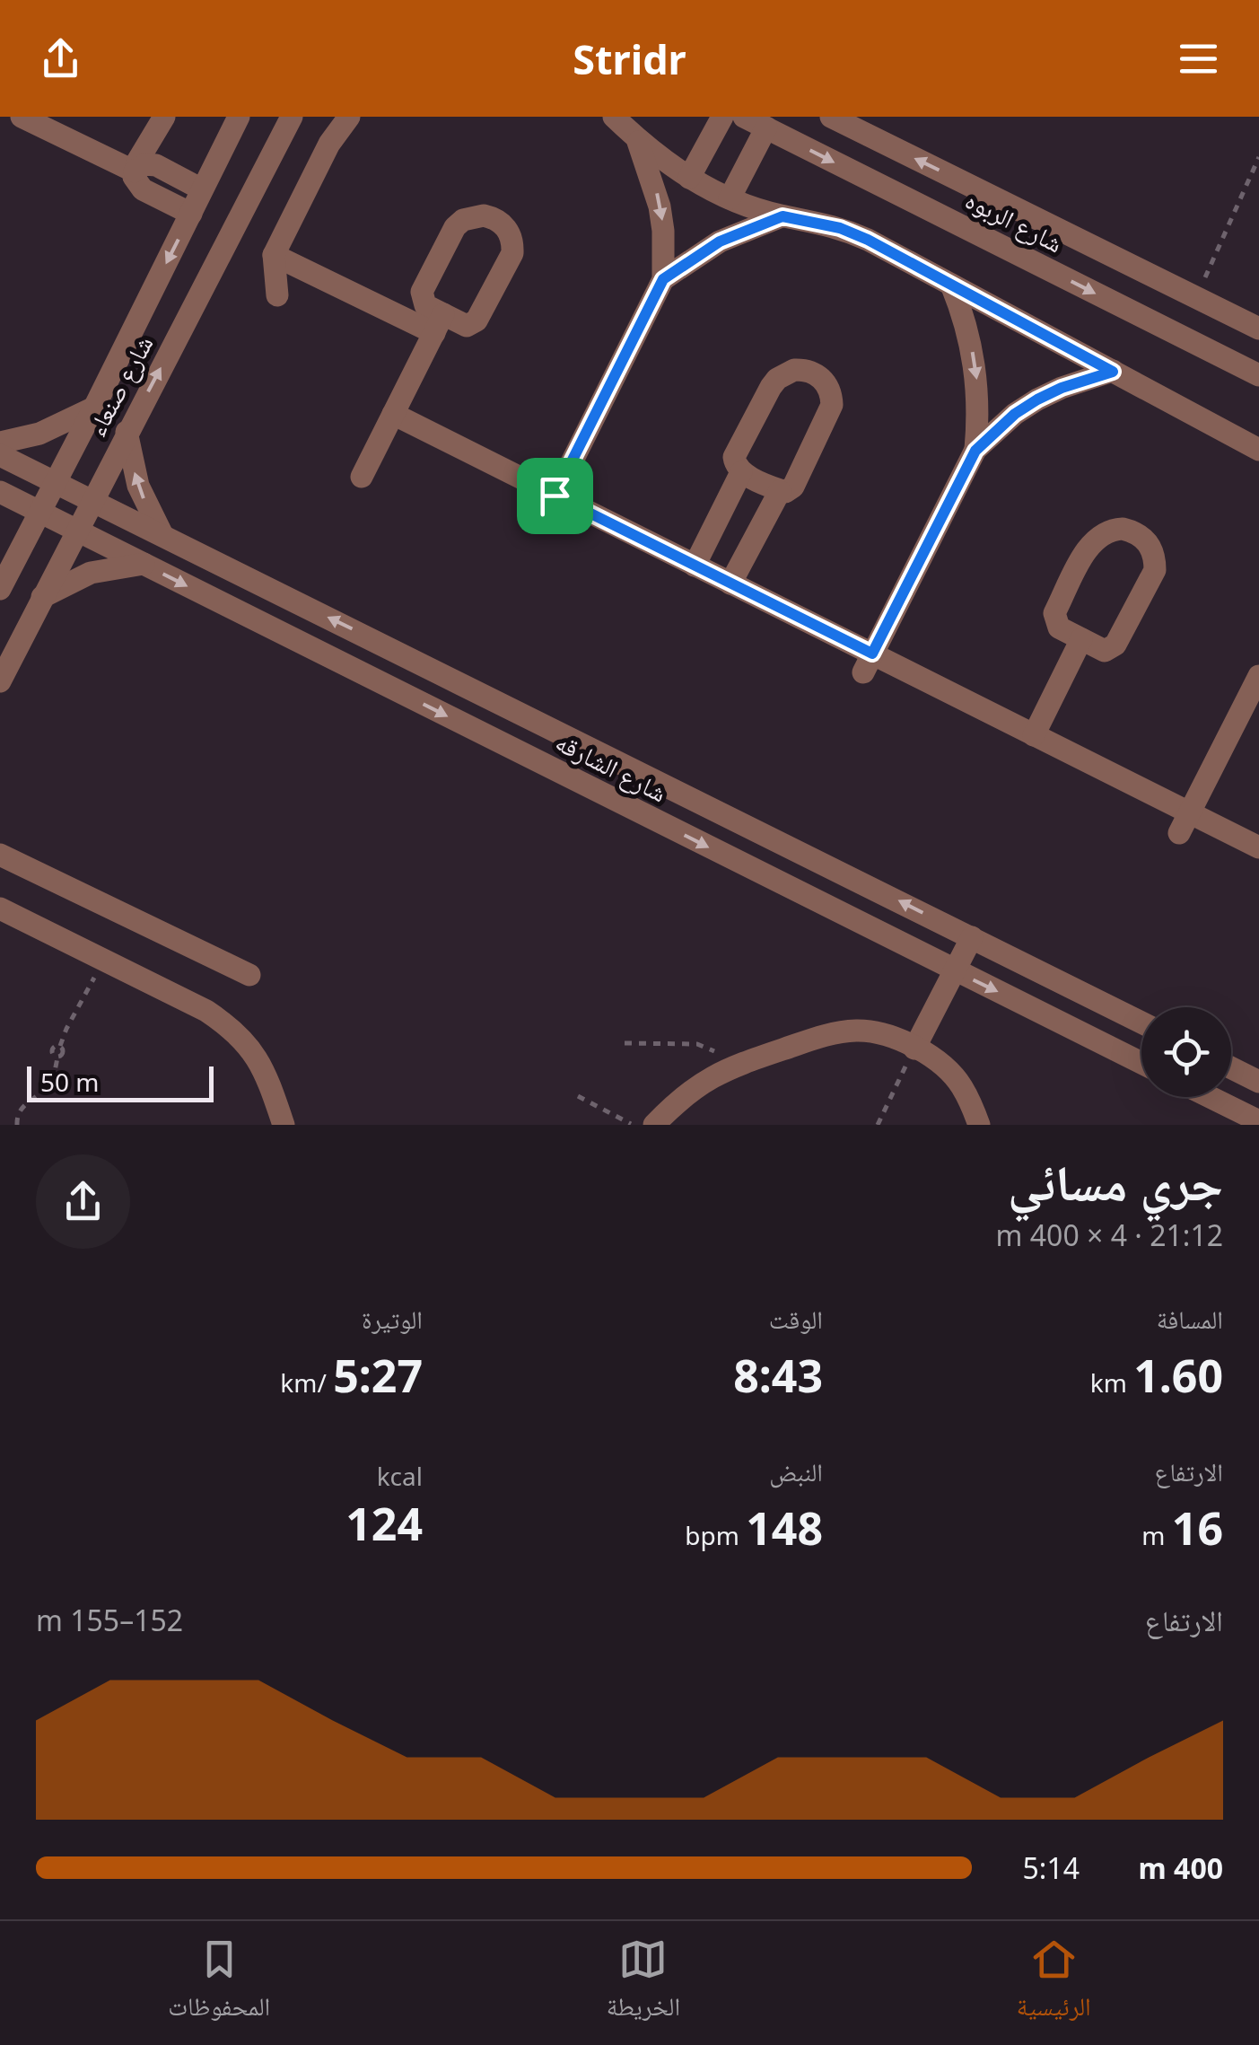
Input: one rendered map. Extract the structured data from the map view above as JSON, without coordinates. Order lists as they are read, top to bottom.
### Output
{
  "streets": {
    "street": ["شارع الربوه", "شارع صنعاء", "شارع الشارقه"]
  },
  "crossings": [
    ["شارع صنعاء", "شارع الشارقه"]
  ],
  "scale_bar": "50 m",
  "page": {
    "header": "Stridr",
    "scale": "50 m",
    "heading": ["جري مسائي", "21:12 · 4 × 400 m"],
    "stats": [
      ["المسافة", "1.60 km"],
      ["الوقت", "8:43"],
      ["الوتيرة", "5:27 /km"],
      ["الارتفاع", "16 m"],
      ["النبض", "148 bpm"],
      ["kcal", "124"]
    ],
    "chart": ["الارتفاع", "152–155 m"],
    "list": [
      {
        "name": "400 m",
        "note": "5:14"
      }
    ],
    "tabs": ["الرئيسية", "الخريطة", "المحفوظات"]
  }
}
